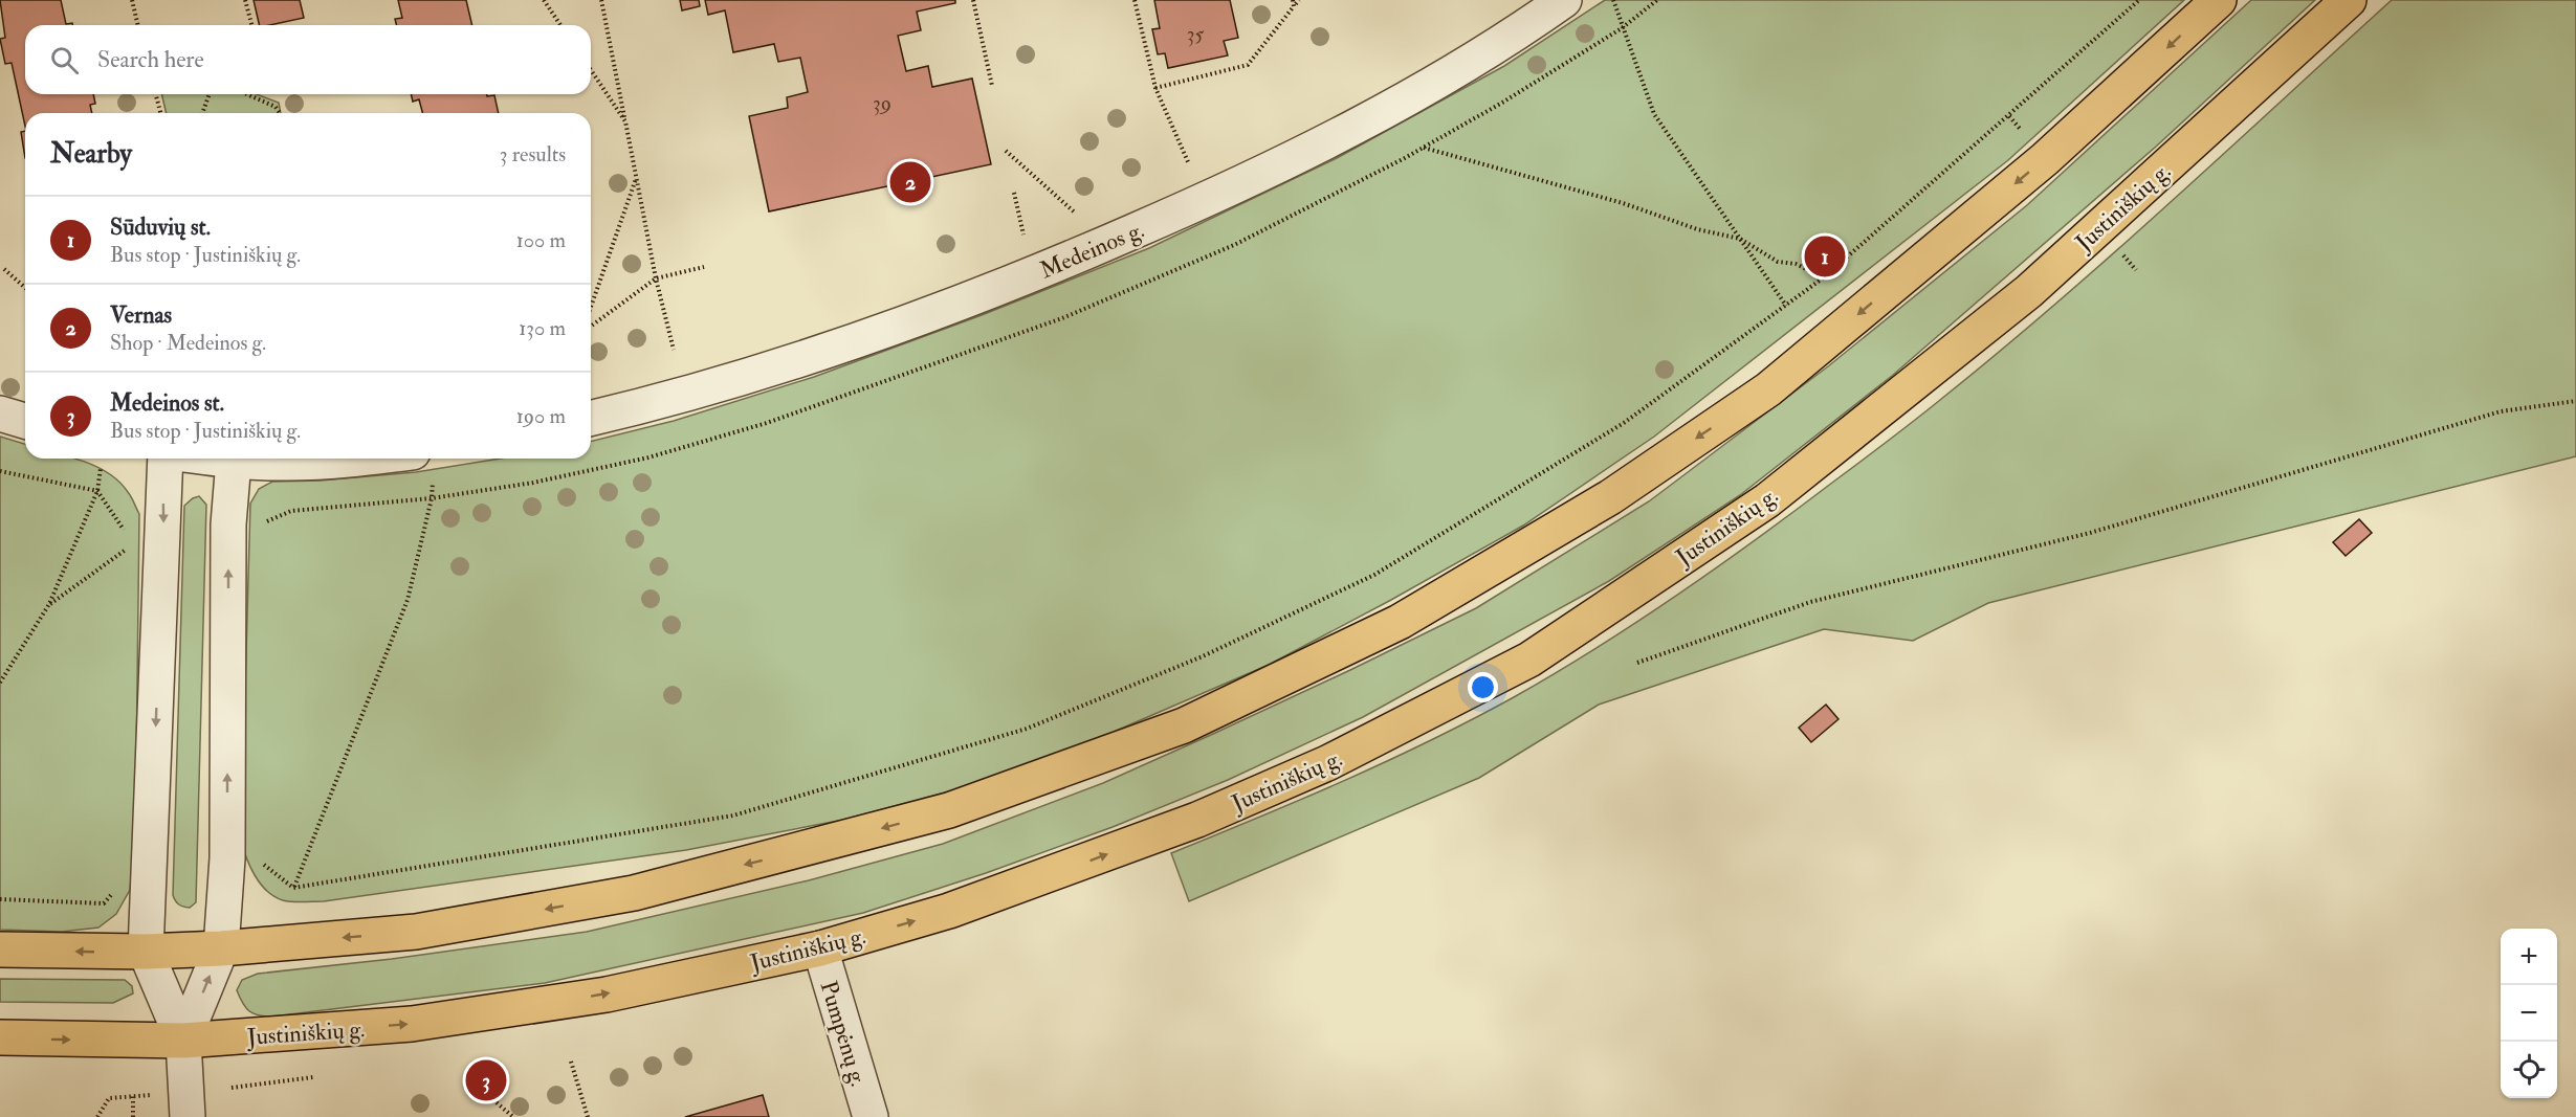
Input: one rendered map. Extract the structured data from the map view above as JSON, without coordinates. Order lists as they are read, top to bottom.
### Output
{
  "streets": {
    "main road": ["Justiniškių g."],
    "street": ["Medeinos g.", "Pumpėnų g."]
  },
  "crossings": [
    ["Justiniškių g.", "Pumpėnų g."]
  ],
  "house_numbers": ["35", "39"],
  "page": {
    "search": "Search here",
    "heading": ["Nearby", "3 results"],
    "pins": ["2", "1", "3"],
    "list": [
      {
        "mark": "1",
        "name": "Sūduvių st.",
        "note": "Bus stop · Justiniškių g.",
        "value": "100 m"
      },
      {
        "mark": "2",
        "name": "Vernas",
        "note": "Shop · Medeinos g.",
        "value": "130 m"
      },
      {
        "mark": "3",
        "name": "Medeinos st.",
        "note": "Bus stop · Justiniškių g.",
        "value": "190 m"
      }
    ],
    "map_buttons": ["+", "−"]
  }
}
